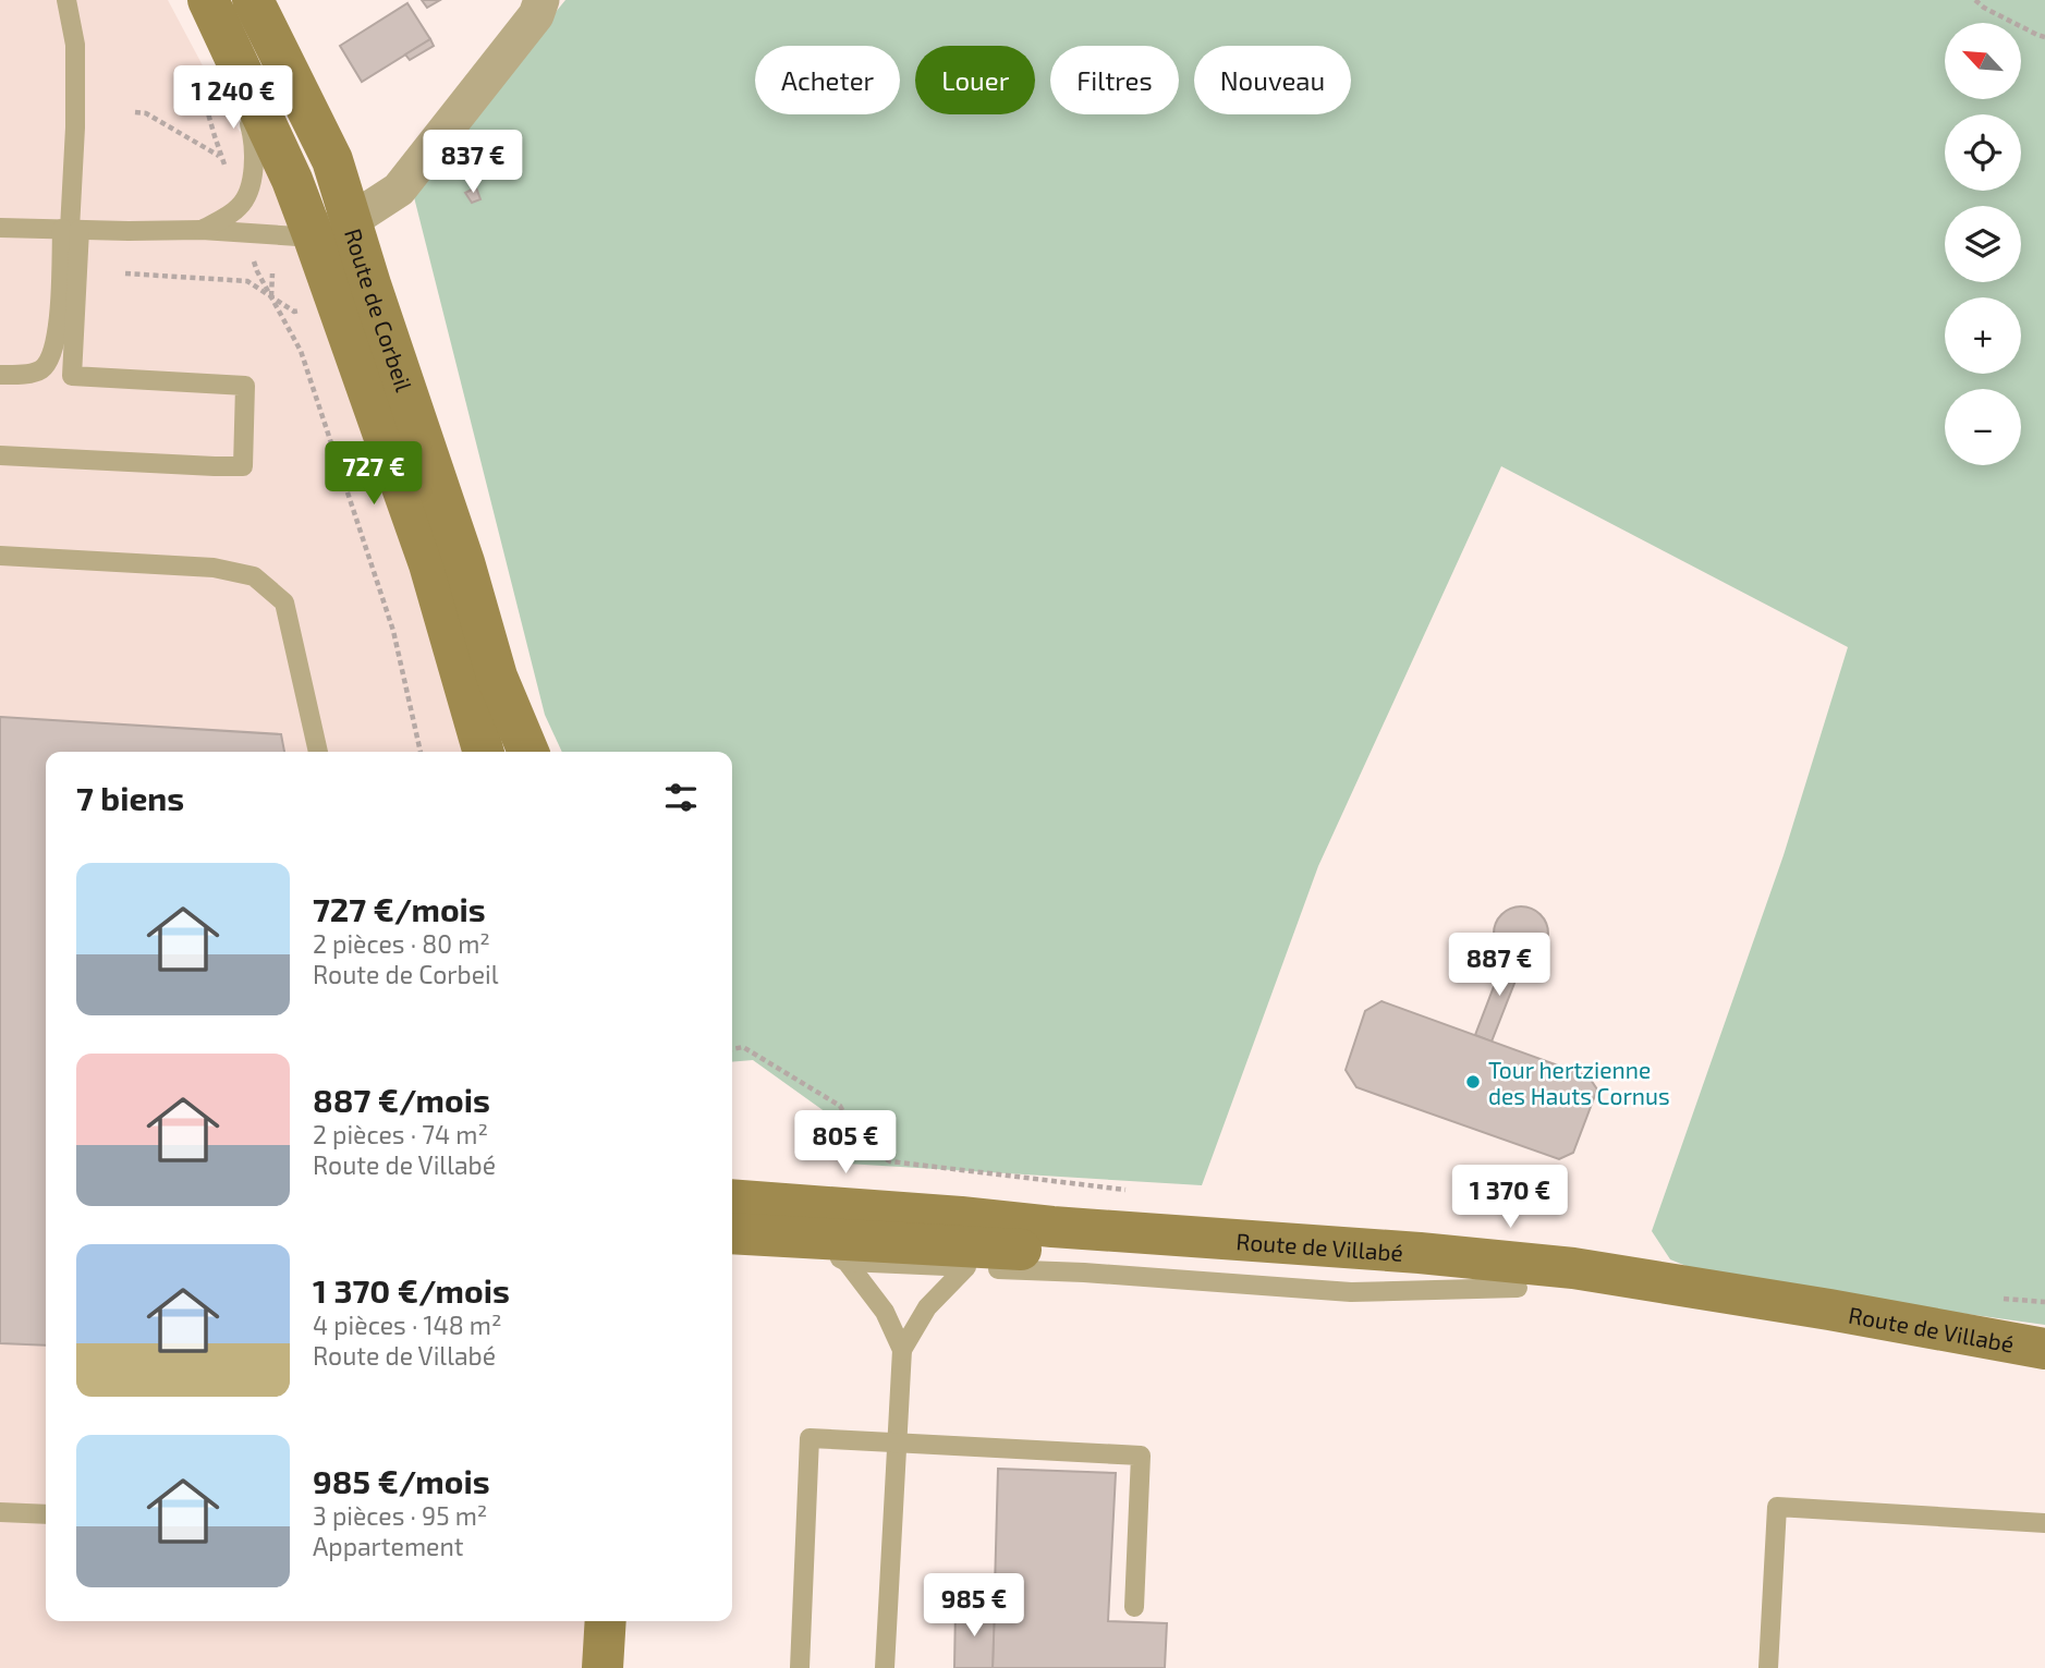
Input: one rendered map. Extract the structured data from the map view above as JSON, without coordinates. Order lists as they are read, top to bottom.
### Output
{
  "streets": {
    "street": ["Route de Corbeil", "Route de Villabé"]
  },
  "places": ["Tour hertzienne des Hauts Cornus"],
  "north": "top left",
  "page": {
    "map_buttons": ["+", "−"],
    "chip": [
      "Acheter",
      "Louer",
      "Filtres",
      "Nouveau"
    ],
    "price": [
      "1 240 €",
      "837 €",
      "727 €",
      "887 €",
      "805 €",
      "1 370 €",
      "985 €"
    ],
    "heading": "7 biens",
    "list": [
      {
        "name": "727 €/mois",
        "note": "2 pièces · 80 m² · Route de Corbeil"
      },
      {
        "name": "887 €/mois",
        "note": "2 pièces · 74 m² · Route de Villabé"
      },
      {
        "name": "1 370 €/mois",
        "note": "4 pièces · 148 m² · Route de Villabé"
      },
      {
        "name": "985 €/mois",
        "note": "3 pièces · 95 m² · Appartement"
      }
    ]
  }
}
